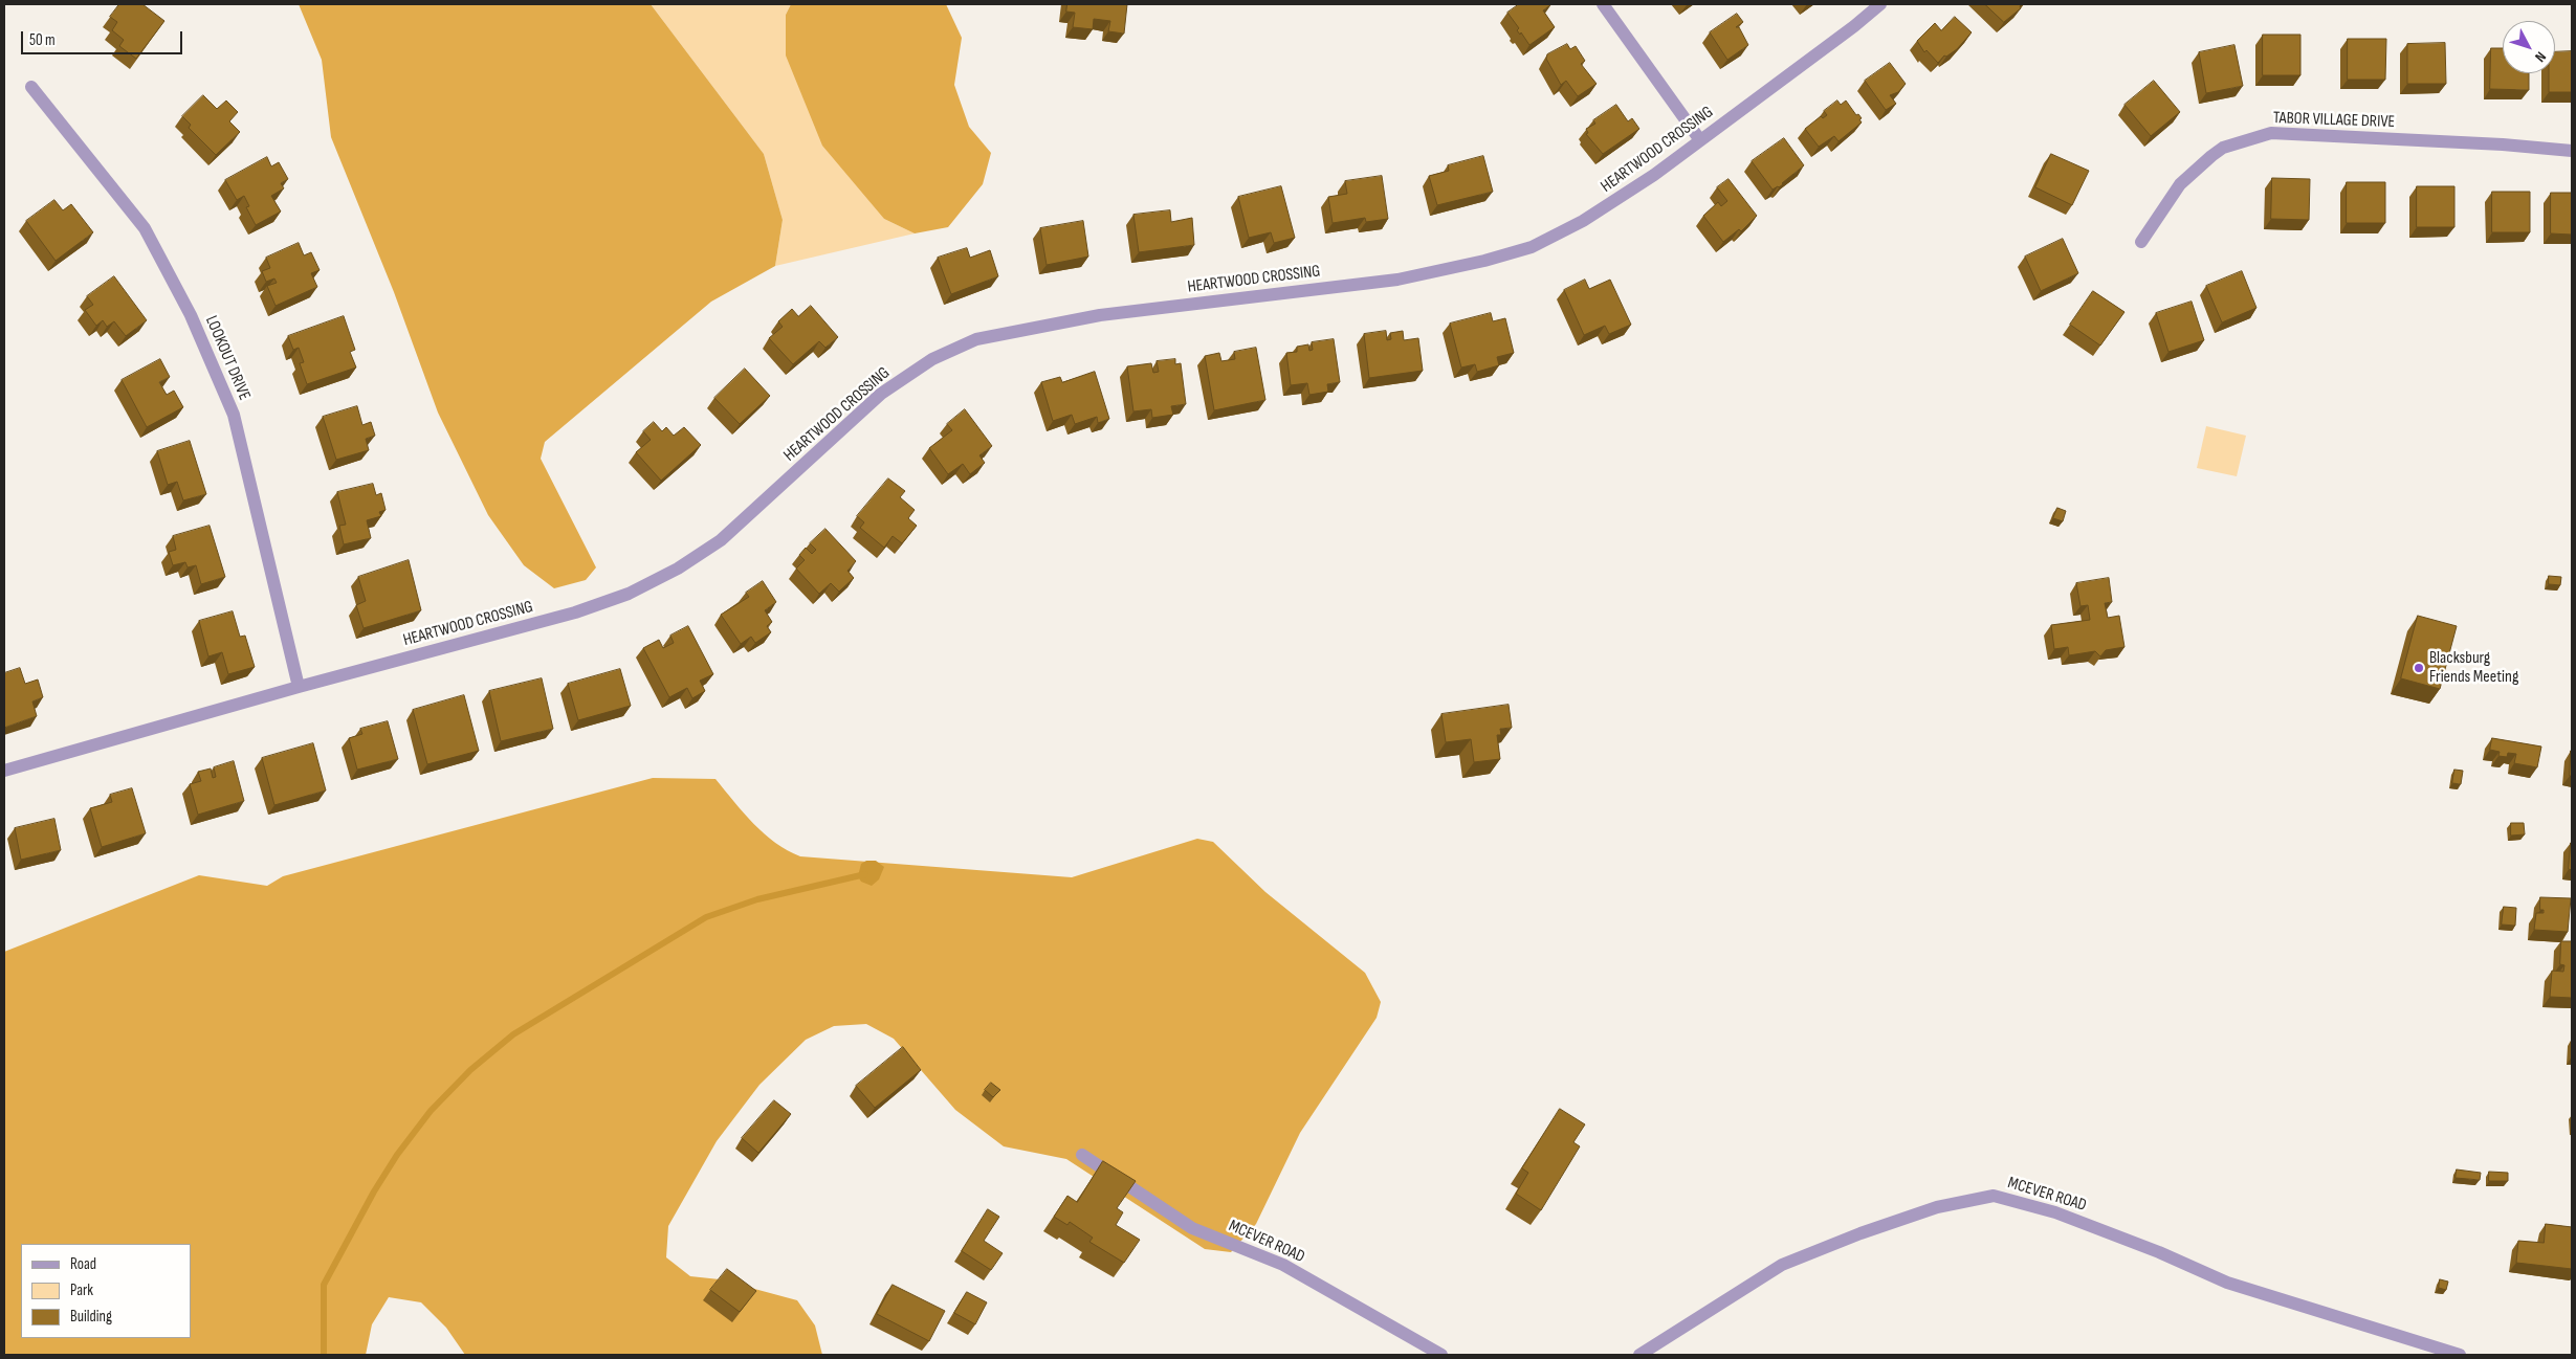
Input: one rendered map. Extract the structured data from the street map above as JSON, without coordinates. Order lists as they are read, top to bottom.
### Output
{
  "streets": {
    "street": [
      "TABOR VILLAGE DRIVE",
      "HEARTWOOD CROSSING",
      "LOOKOUT DRIVE",
      "MCEVER ROAD"
    ]
  },
  "crossings": [
    ["HEARTWOOD CROSSING", "LOOKOUT DRIVE"]
  ],
  "places": ["Blacksburg Friends Meeting"],
  "legend": ["Road", "Park", "Building"],
  "scale_bar": "50 m",
  "north": "bottom right"
}
